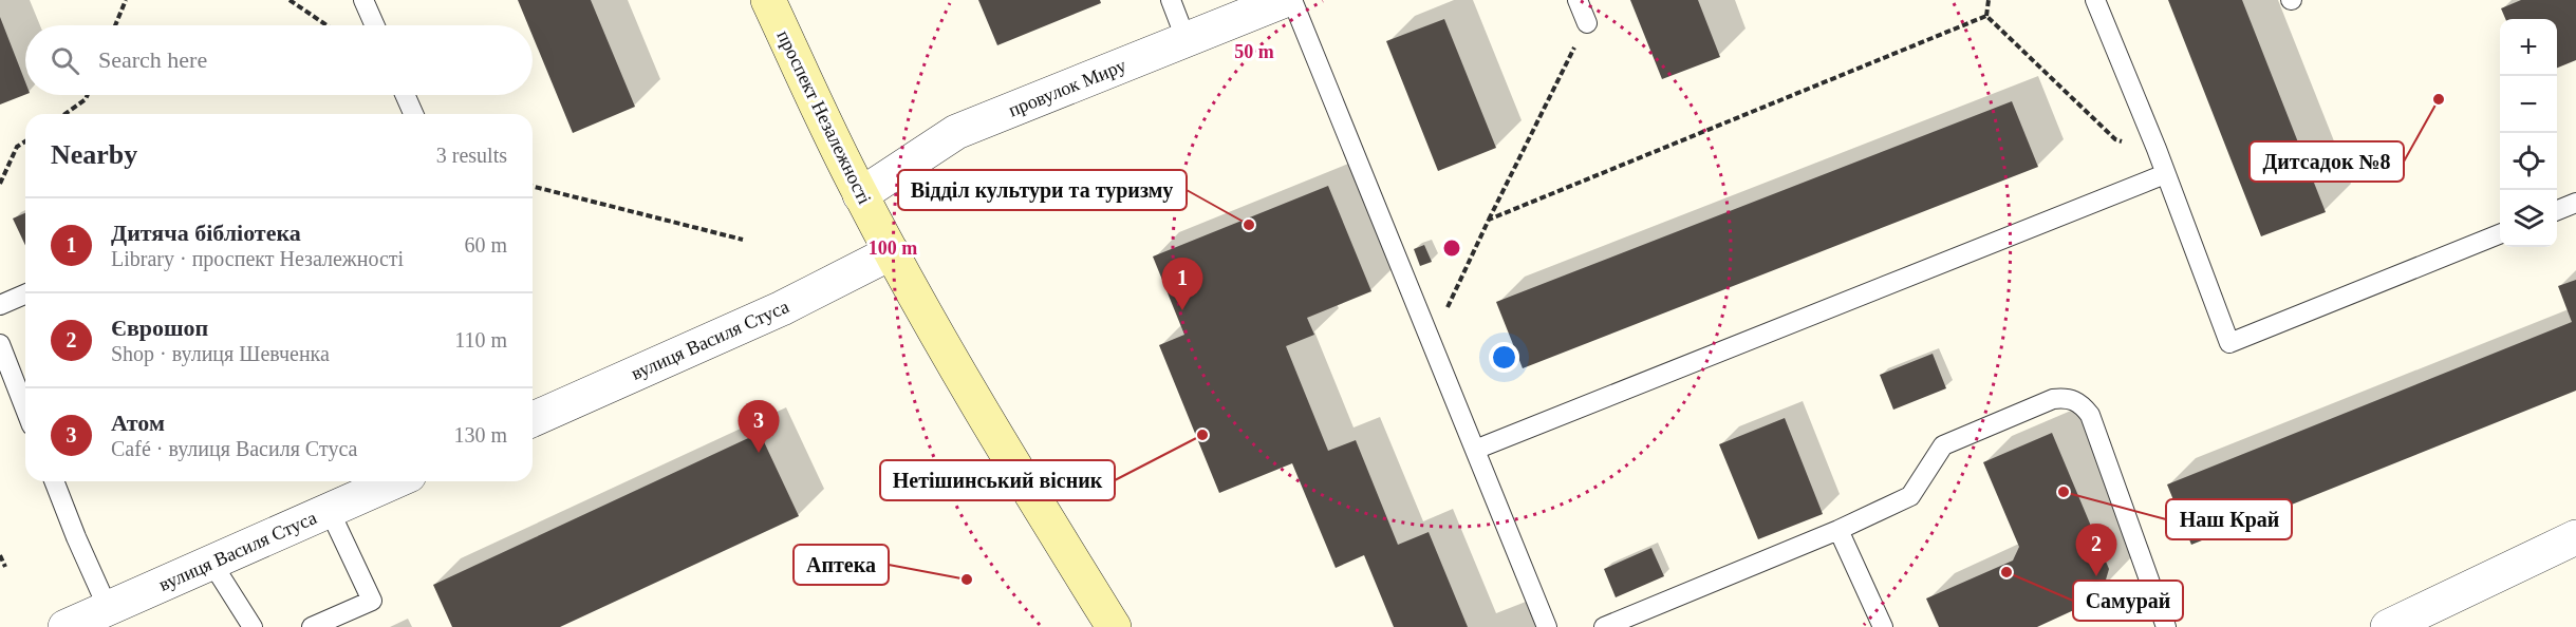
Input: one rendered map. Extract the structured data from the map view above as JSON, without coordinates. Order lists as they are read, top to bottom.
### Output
{
  "streets": {
    "main road": ["проспект Незалежності"],
    "street": ["провулок Миру", "вулиця Василя Стуса"]
  },
  "crossings": [
    ["провулок Миру", "проспект Незалежності"],
    ["проспект Незалежності", "вулиця Василя Стуса"]
  ],
  "places": [
    "Дитсадок №8",
    "Відділ культури та туризму",
    "Нетішинський вісник",
    "Наш Край",
    "Самурай",
    "Аптека"
  ],
  "page": {
    "map_buttons": ["+", "−"],
    "search": "Search here",
    "heading": ["Nearby", "3 results"],
    "list": [
      {
        "mark": "1",
        "name": "Дитяча бібліотека",
        "note": "Library · проспект Незалежності",
        "value": "60 m"
      },
      {
        "mark": "2",
        "name": "Єврошоп",
        "note": "Shop · вулиця Шевченка",
        "value": "110 m"
      },
      {
        "mark": "3",
        "name": "Атом",
        "note": "Café · вулиця Василя Стуса",
        "value": "130 m"
      }
    ],
    "pins": ["1", "3", "2"]
  },
  "rings": ["50 m", "100 m"]
}
